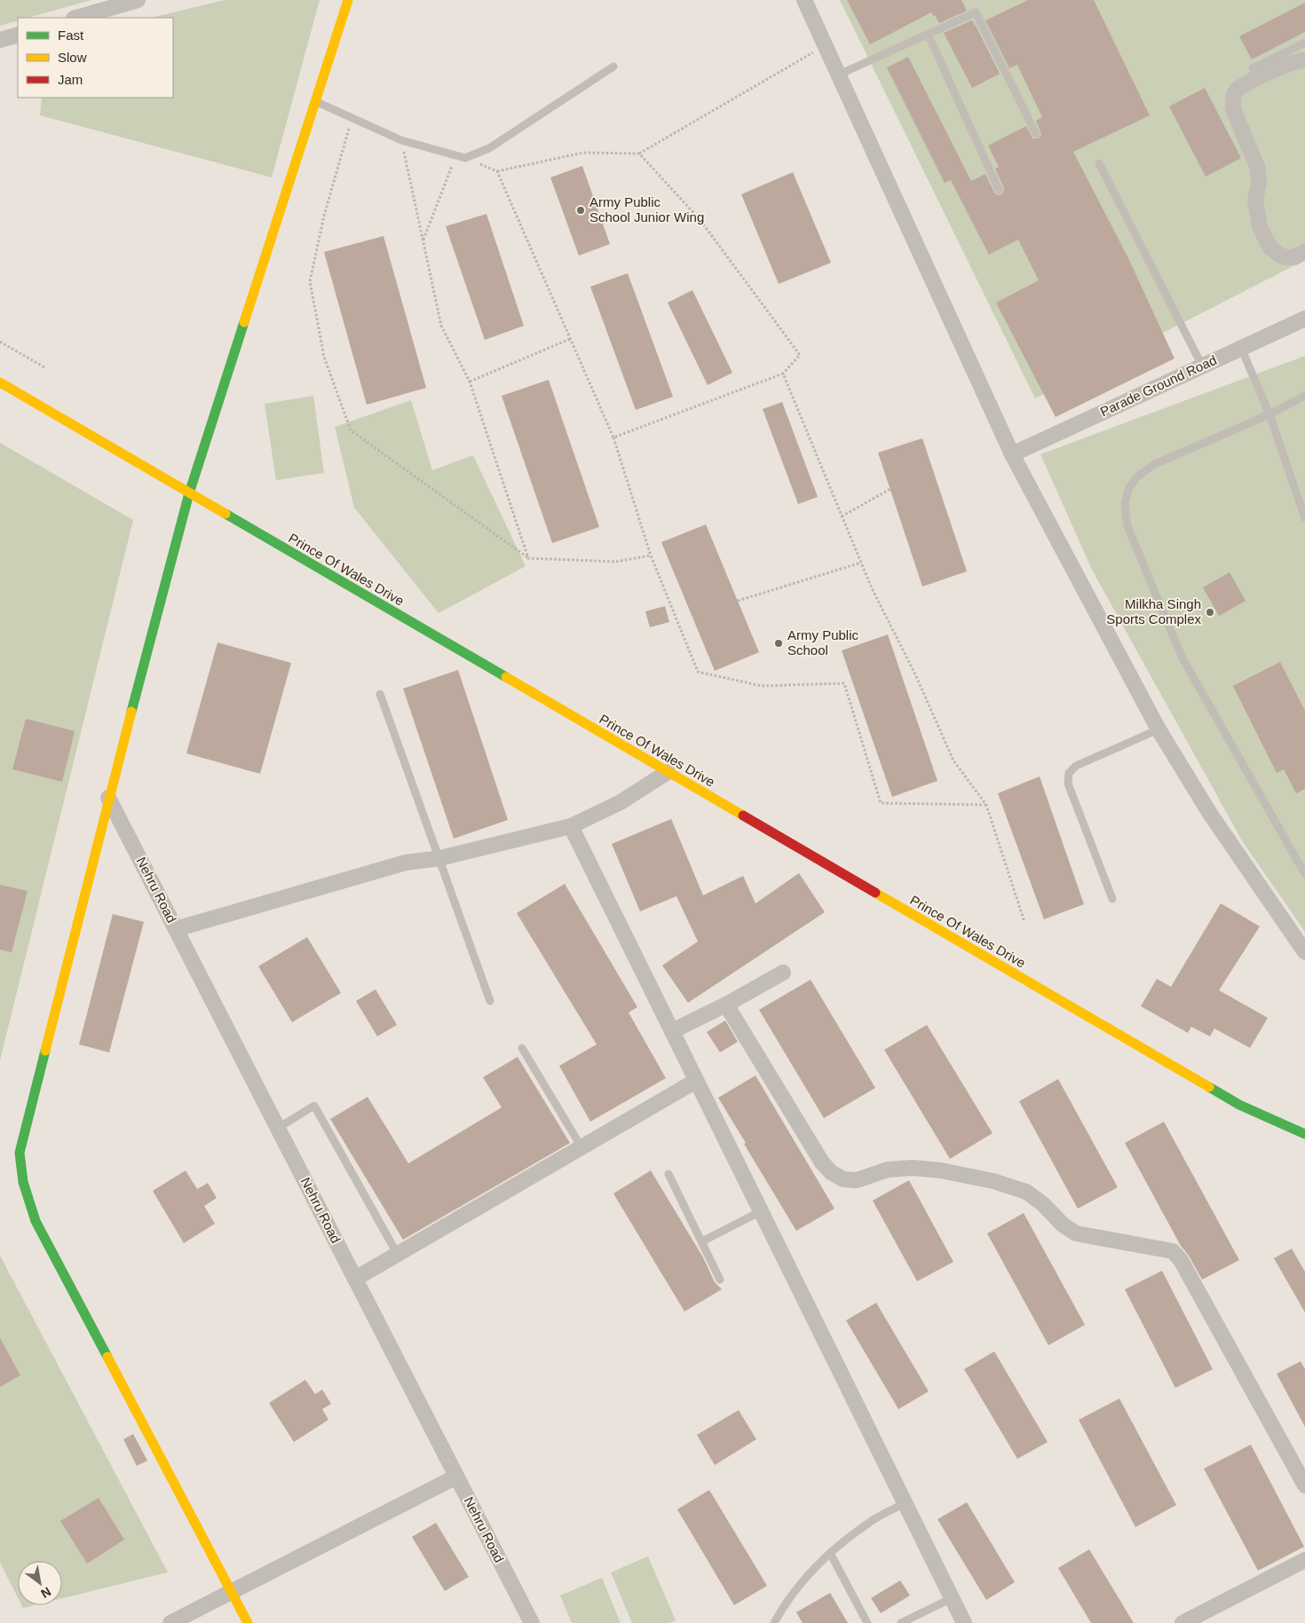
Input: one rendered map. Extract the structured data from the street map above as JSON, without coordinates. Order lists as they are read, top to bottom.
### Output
{
  "streets": {
    "street": ["Parade Ground Road", "Prince Of Wales Drive", "Nehru Road"]
  },
  "places": ["Army Public School Junior Wing", "Milkha Singh Sports Complex", "Army Public School"],
  "legend": ["Fast", "Slow", "Jam"],
  "north": "bottom right"
}
